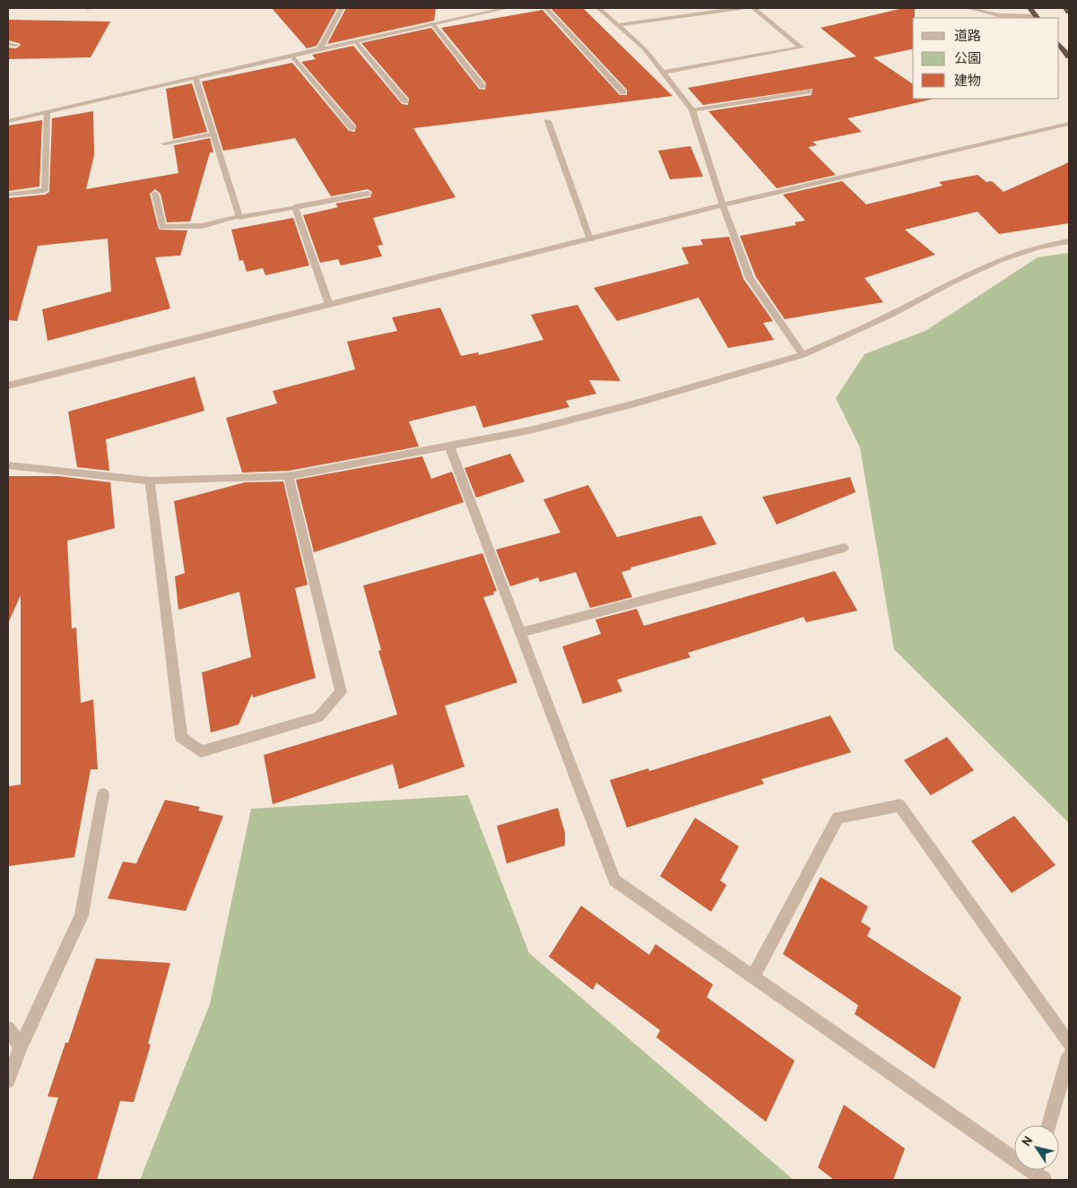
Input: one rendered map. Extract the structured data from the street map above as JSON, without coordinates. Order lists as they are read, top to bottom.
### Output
{
  "legend": ["道路", "公園", "建物"],
  "north": "top left"
}
